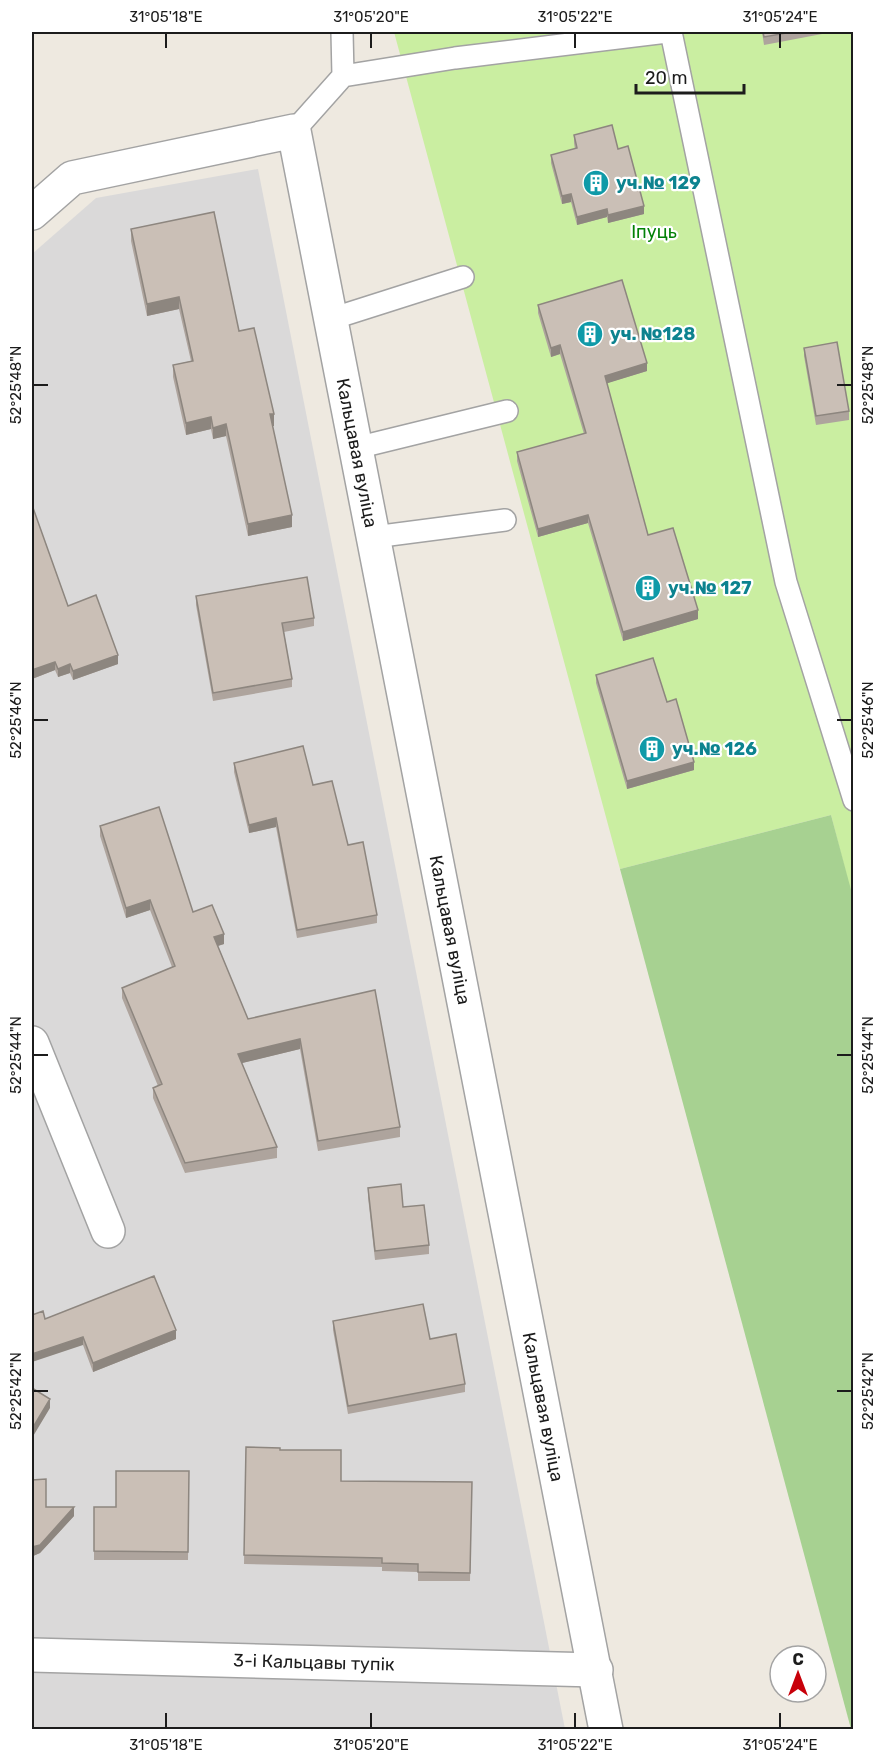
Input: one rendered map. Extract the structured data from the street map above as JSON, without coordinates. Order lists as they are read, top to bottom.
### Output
{
  "streets": {
    "street": ["Кальцавая вуліца", "3-і Кальцавы тупік"]
  },
  "crossings": [
    ["Кальцавая вуліца", "3-і Кальцавы тупік"]
  ],
  "parks": ["Іпуць"],
  "places": {
    "building": [
      "уч.№ 129",
      "уч. №128",
      "уч.№ 127",
      "уч.№ 126"
    ]
  },
  "scale_bar": "20 m",
  "north": "top",
  "coordinates": [
    "31°05'18\"E",
    "31°05'20\"E",
    "31°05'22\"E",
    "31°05'24\"E",
    "52°25'48\"N",
    "52°25'46\"N",
    "52°25'44\"N",
    "52°25'42\"N"
  ]
}
